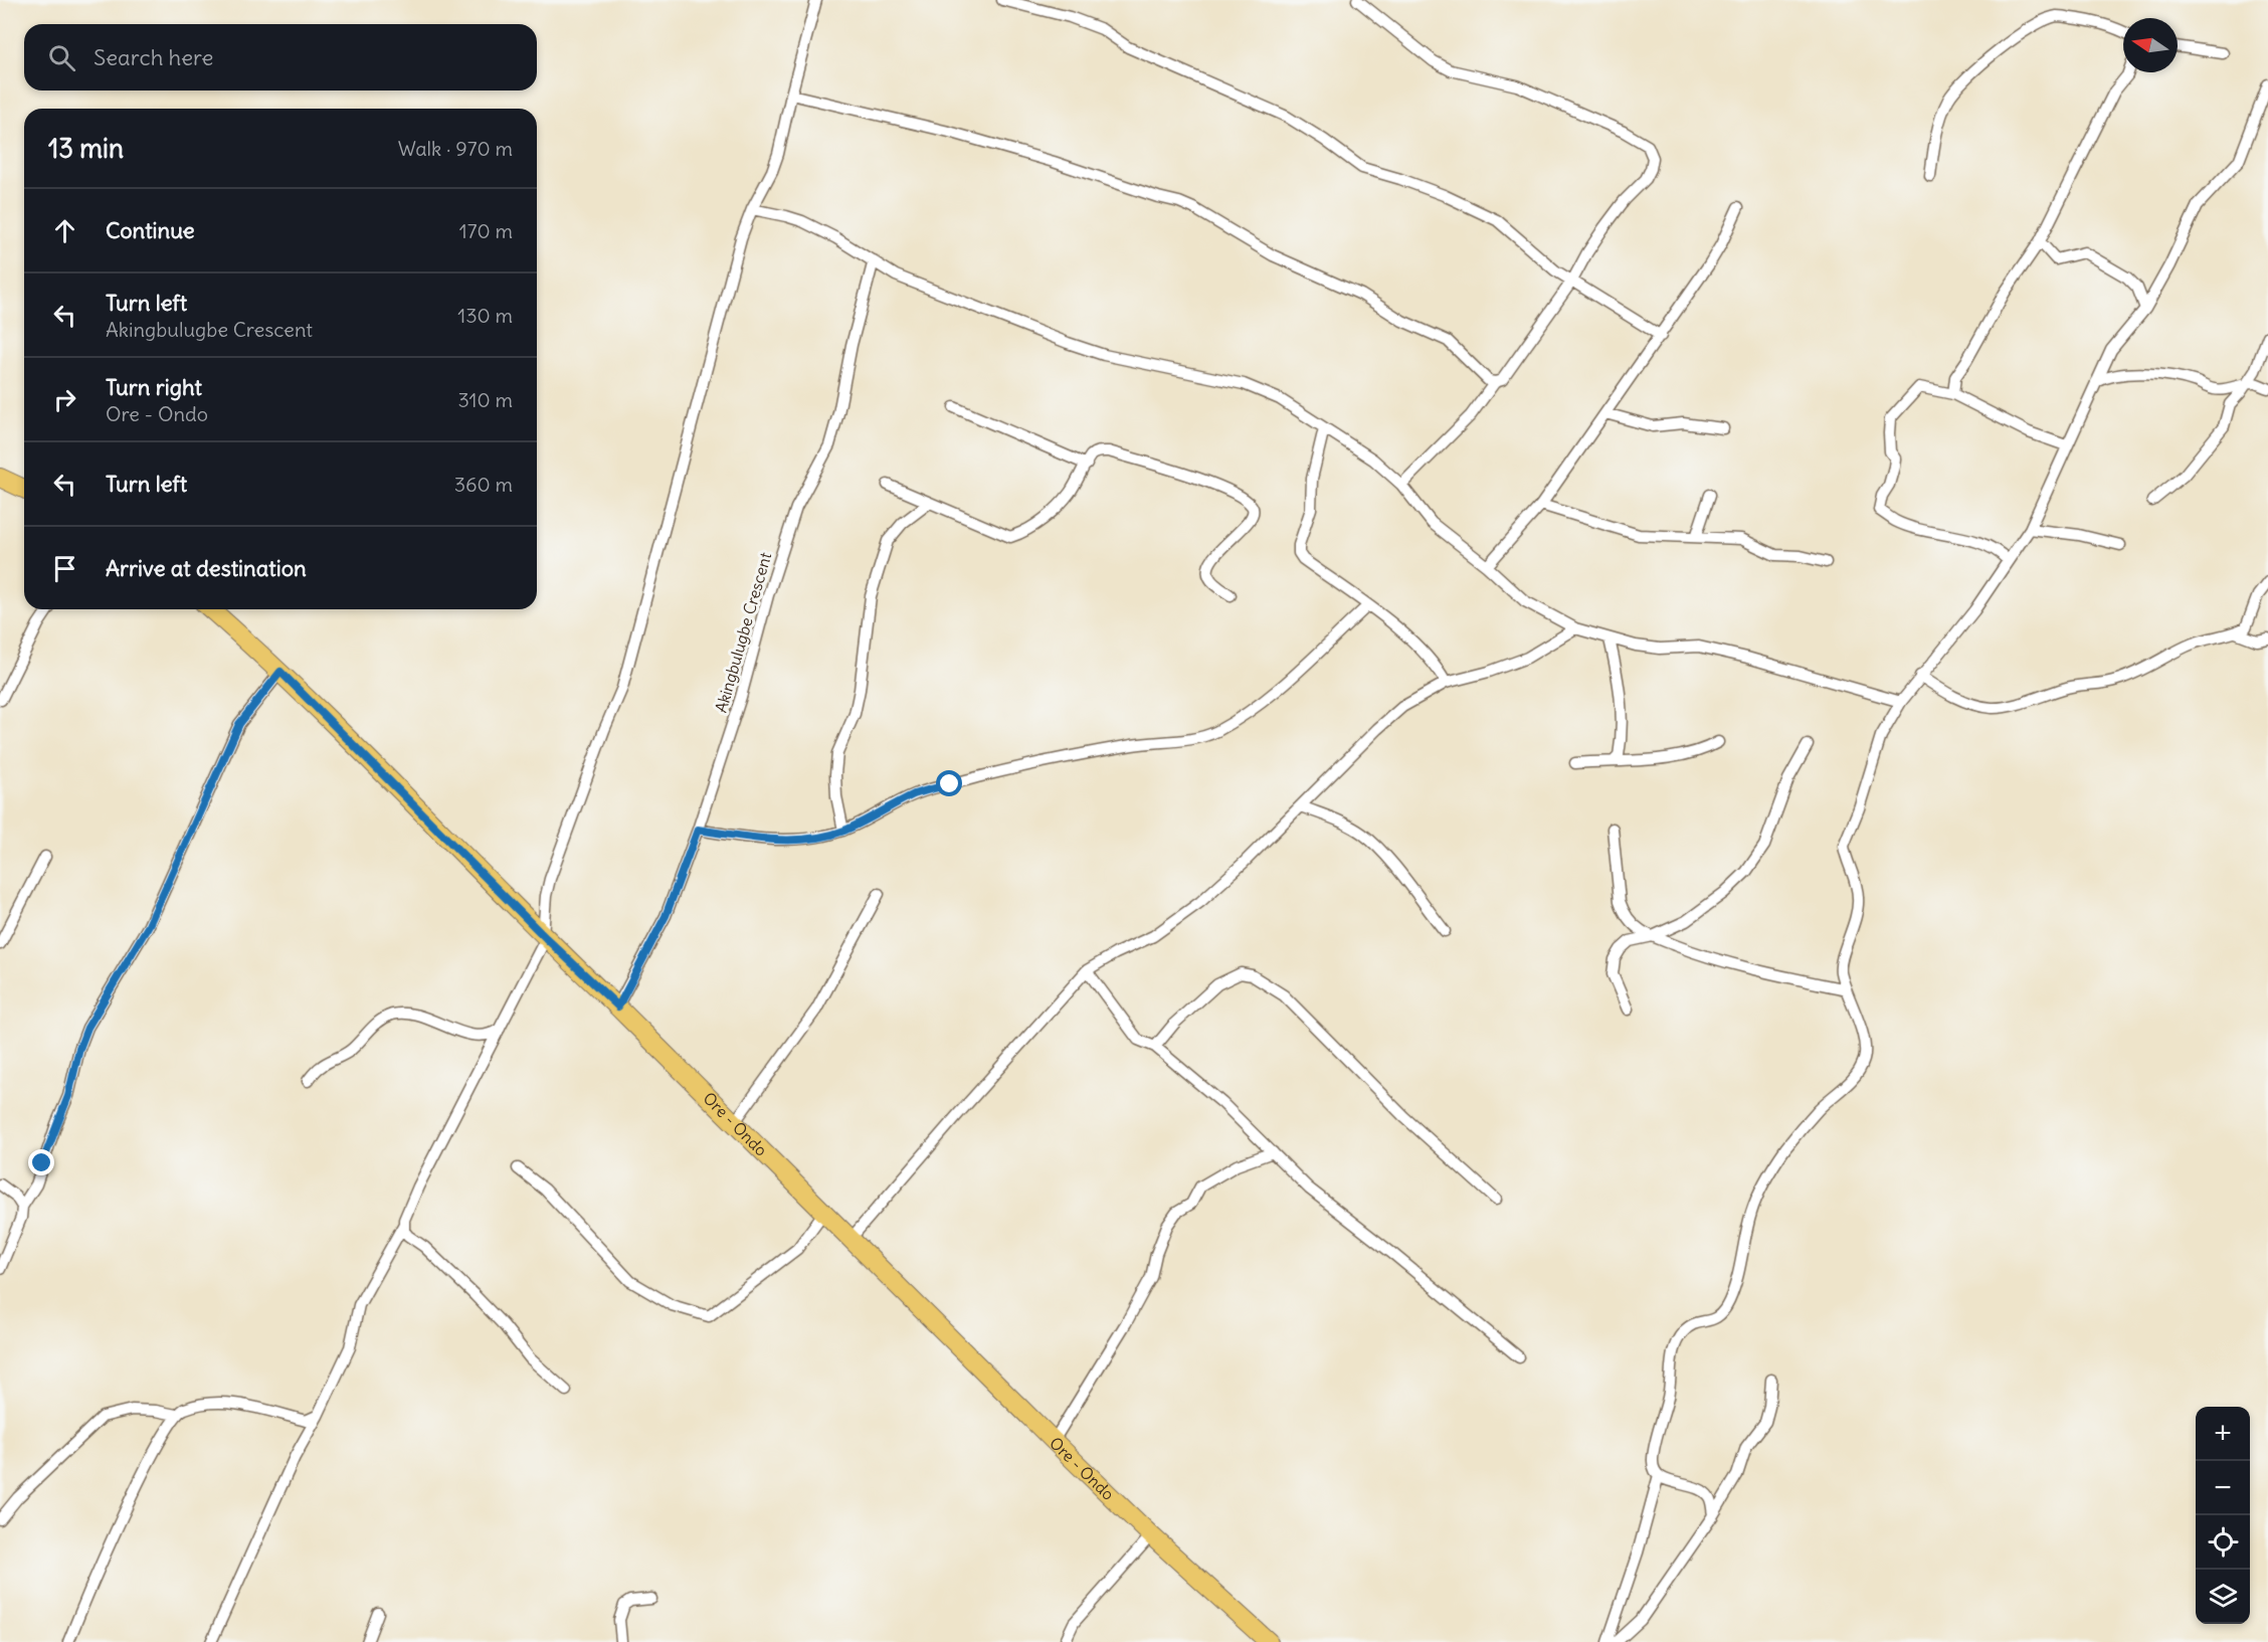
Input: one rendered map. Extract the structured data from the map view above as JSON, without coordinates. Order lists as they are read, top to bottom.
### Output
{
  "streets": {
    "main road": ["Ore - Ondo"],
    "street": ["Akingbulugbe Crescent"]
  },
  "crossings": [
    ["Akingbulugbe Crescent", "Ore - Ondo"]
  ],
  "north": "left",
  "page": {
    "search": "Search here",
    "heading": ["13 min", "Walk · 970 m"],
    "list": [
      ["Continue", "170 m"],
      ["Turn left", "Akingbulugbe Crescent", "130 m"],
      ["Turn right", "Ore - Ondo", "310 m"],
      ["Turn left", "360 m"],
      "Arrive at destination"
    ],
    "map_buttons": ["+", "−"]
  }
}
